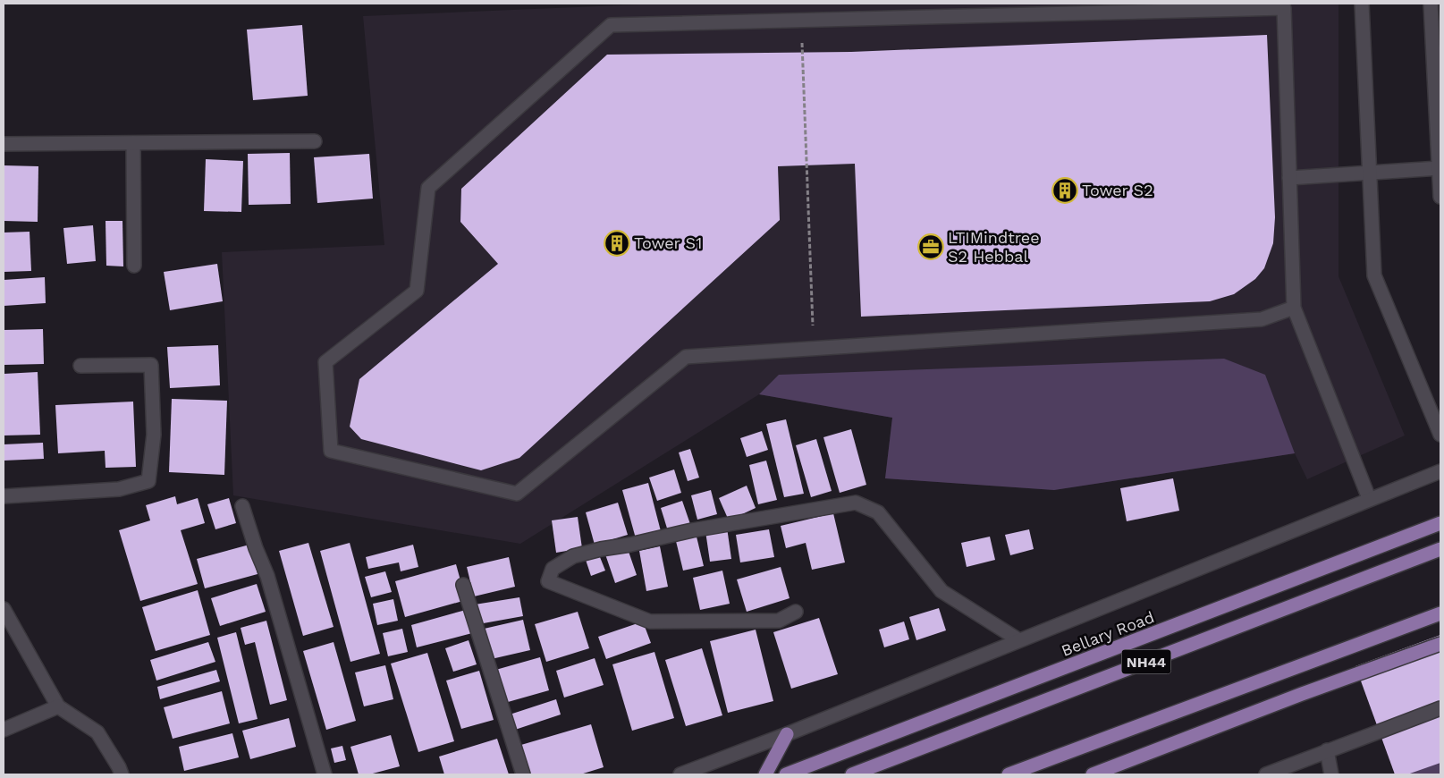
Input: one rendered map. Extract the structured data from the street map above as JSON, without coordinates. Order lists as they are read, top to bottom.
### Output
{
  "streets": {
    "highway": ["Bellary Road", "NH44"]
  },
  "places": {
    "building": ["Tower S2", "Tower S1"],
    "office": ["LTIMindtree S2 Hebbal"]
  }
}
